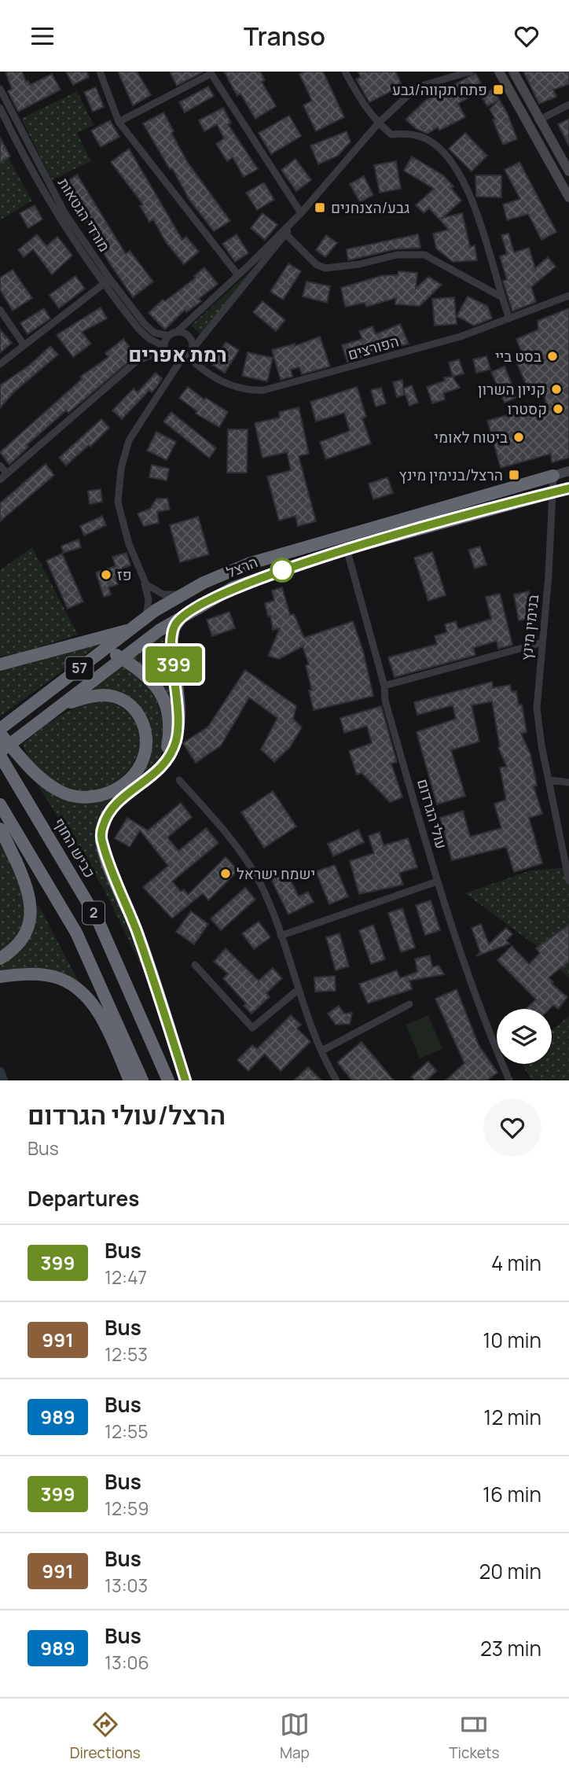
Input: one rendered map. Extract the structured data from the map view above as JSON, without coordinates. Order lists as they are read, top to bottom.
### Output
{
  "streets": {
    "highway": [
      "הרצל",
      "57",
      "כביש החוף",
      "2"
    ],
    "street": [
      "מורדי הגטאות",
      "הפורצים",
      "בנימין מינץ",
      "עולי הגרדום"
    ]
  },
  "crossings": [
    ["מורדי הגטאות", "הפורצים"],
    ["הרצל", "בנימין מינץ"],
    ["הרצל", "עולי הגרדום"],
    ["הרצל", "כביש החוף"]
  ],
  "districts": ["רמת אפרים"],
  "places": {
    "transit": ["פתח תקווה/גבע", "גבע/הצנחנים", "הרצל/בנימין מינץ"],
    "other": [
      "בסט ביי",
      "קניון השרון",
      "קסטרו",
      "ביטוח לאומי",
      "פז",
      "ישמח ישראל"
    ]
  },
  "lines": ["bus line 399"],
  "page": {
    "header": "Transo",
    "on_map": "399",
    "heading": [
      ["הרצל/עולי הגרדום", "Bus"],
      "Departures"
    ],
    "list": [
      {
        "mark": "399",
        "name": "Bus",
        "note": "12:47",
        "value": "4 min"
      },
      {
        "mark": "991",
        "name": "Bus",
        "note": "12:53",
        "value": "10 min"
      },
      {
        "mark": "989",
        "name": "Bus",
        "note": "12:55",
        "value": "12 min"
      },
      {
        "mark": "399",
        "name": "Bus",
        "note": "12:59",
        "value": "16 min"
      },
      {
        "mark": "991",
        "name": "Bus",
        "note": "13:03",
        "value": "20 min"
      },
      {
        "mark": "989",
        "name": "Bus",
        "note": "13:06",
        "value": "23 min"
      }
    ],
    "tabs": ["Directions", "Map", "Tickets"]
  }
}
